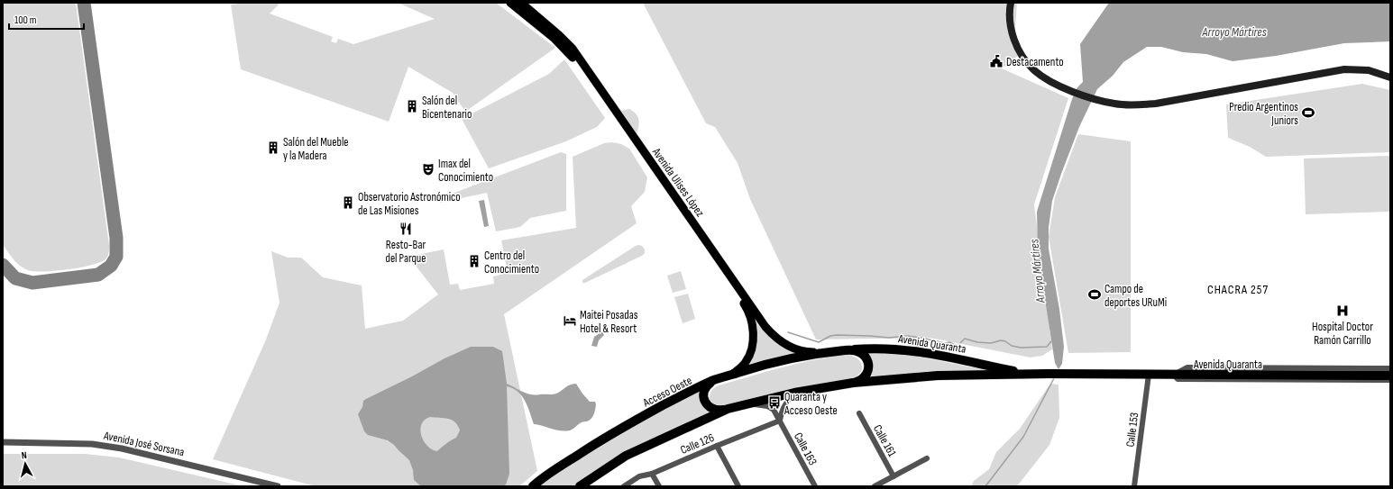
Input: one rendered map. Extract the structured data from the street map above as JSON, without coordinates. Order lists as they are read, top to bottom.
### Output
{
  "streets": {
    "highway": ["Avenida Quaranta", "Acceso Oeste"],
    "main road": ["Avenida Ulises López"],
    "street": [
      "Calle 153",
      "Calle 161",
      "Avenida José Sorsana",
      "Calle 126",
      "Calle 163"
    ]
  },
  "crossings": [
    ["Avenida Ulises López", "Avenida Quaranta"],
    ["Avenida Ulises López", "Acceso Oeste"],
    ["Avenida Quaranta", "Acceso Oeste"],
    ["Avenida Quaranta", "Calle 153"],
    ["Calle 126", "Calle 163"]
  ],
  "districts": ["CHACRA 257"],
  "water": ["Arroyo Mártires"],
  "places": {
    "public building": ["Destacamento"],
    "building": [
      "Salón del Bicentenario",
      "Salón del Mueble y la Madera",
      "Observatorio Astronómico de Las Misiones",
      "Centro del Conocimiento"
    ],
    "sports": ["Predio Argentinos Juniors", "Campo de deportes URuMi"],
    "theatre": ["Imax del Conocimiento"],
    "restaurant": ["Resto-Bar del Parque"],
    "hospital": ["Hospital Doctor Ramón Carrillo"],
    "hotel": ["Maitei Posadas Hotel & Resort"],
    "bus stop": ["Quaranta y Acceso Oeste"]
  },
  "scale_bar": "100 m",
  "north": "top"
}
